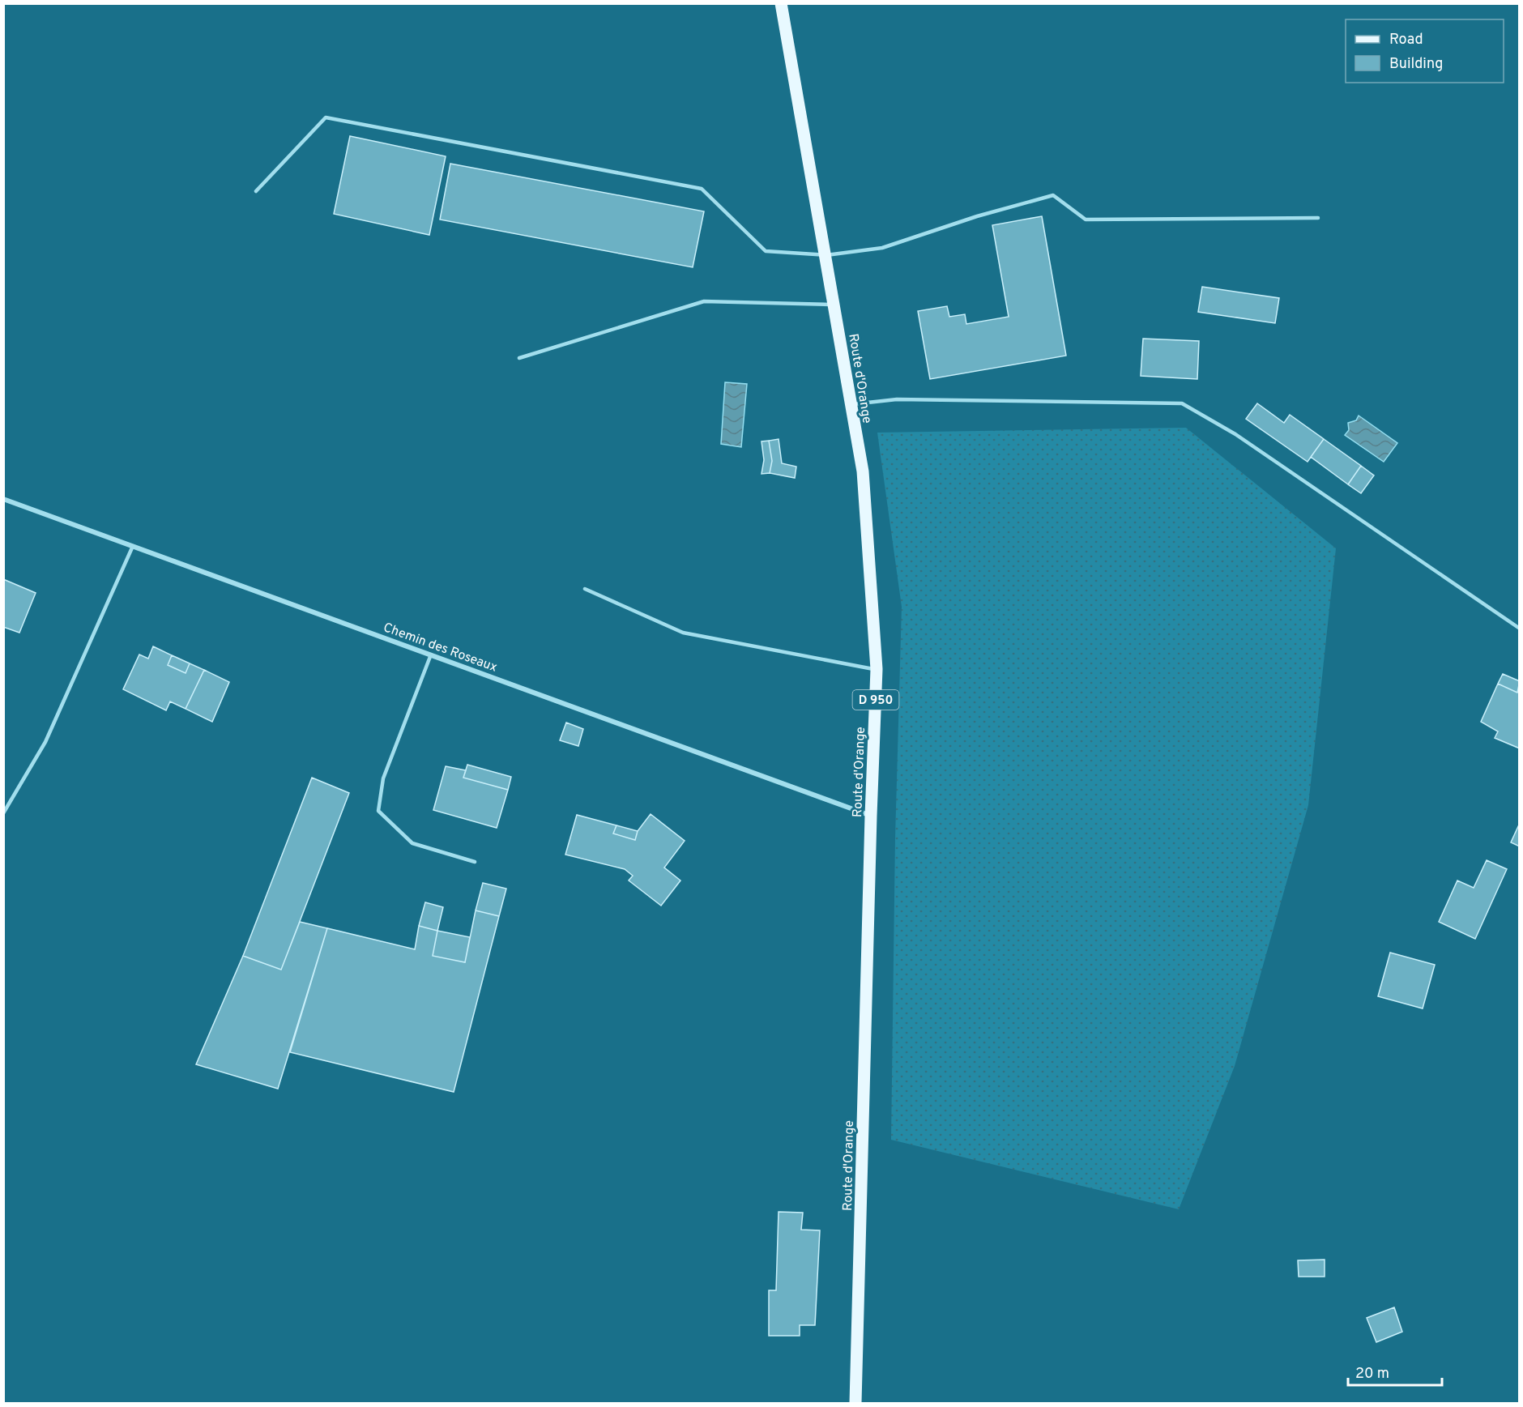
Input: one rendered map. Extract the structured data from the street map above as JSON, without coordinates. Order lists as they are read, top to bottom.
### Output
{
  "streets": {
    "main road": ["Route d'Orange", "D 950"],
    "street": ["Chemin des Roseaux"]
  },
  "crossings": [
    ["Route d'Orange", "Chemin des Roseaux"]
  ],
  "legend": ["Road", "Building"],
  "scale_bar": "20 m"
}
